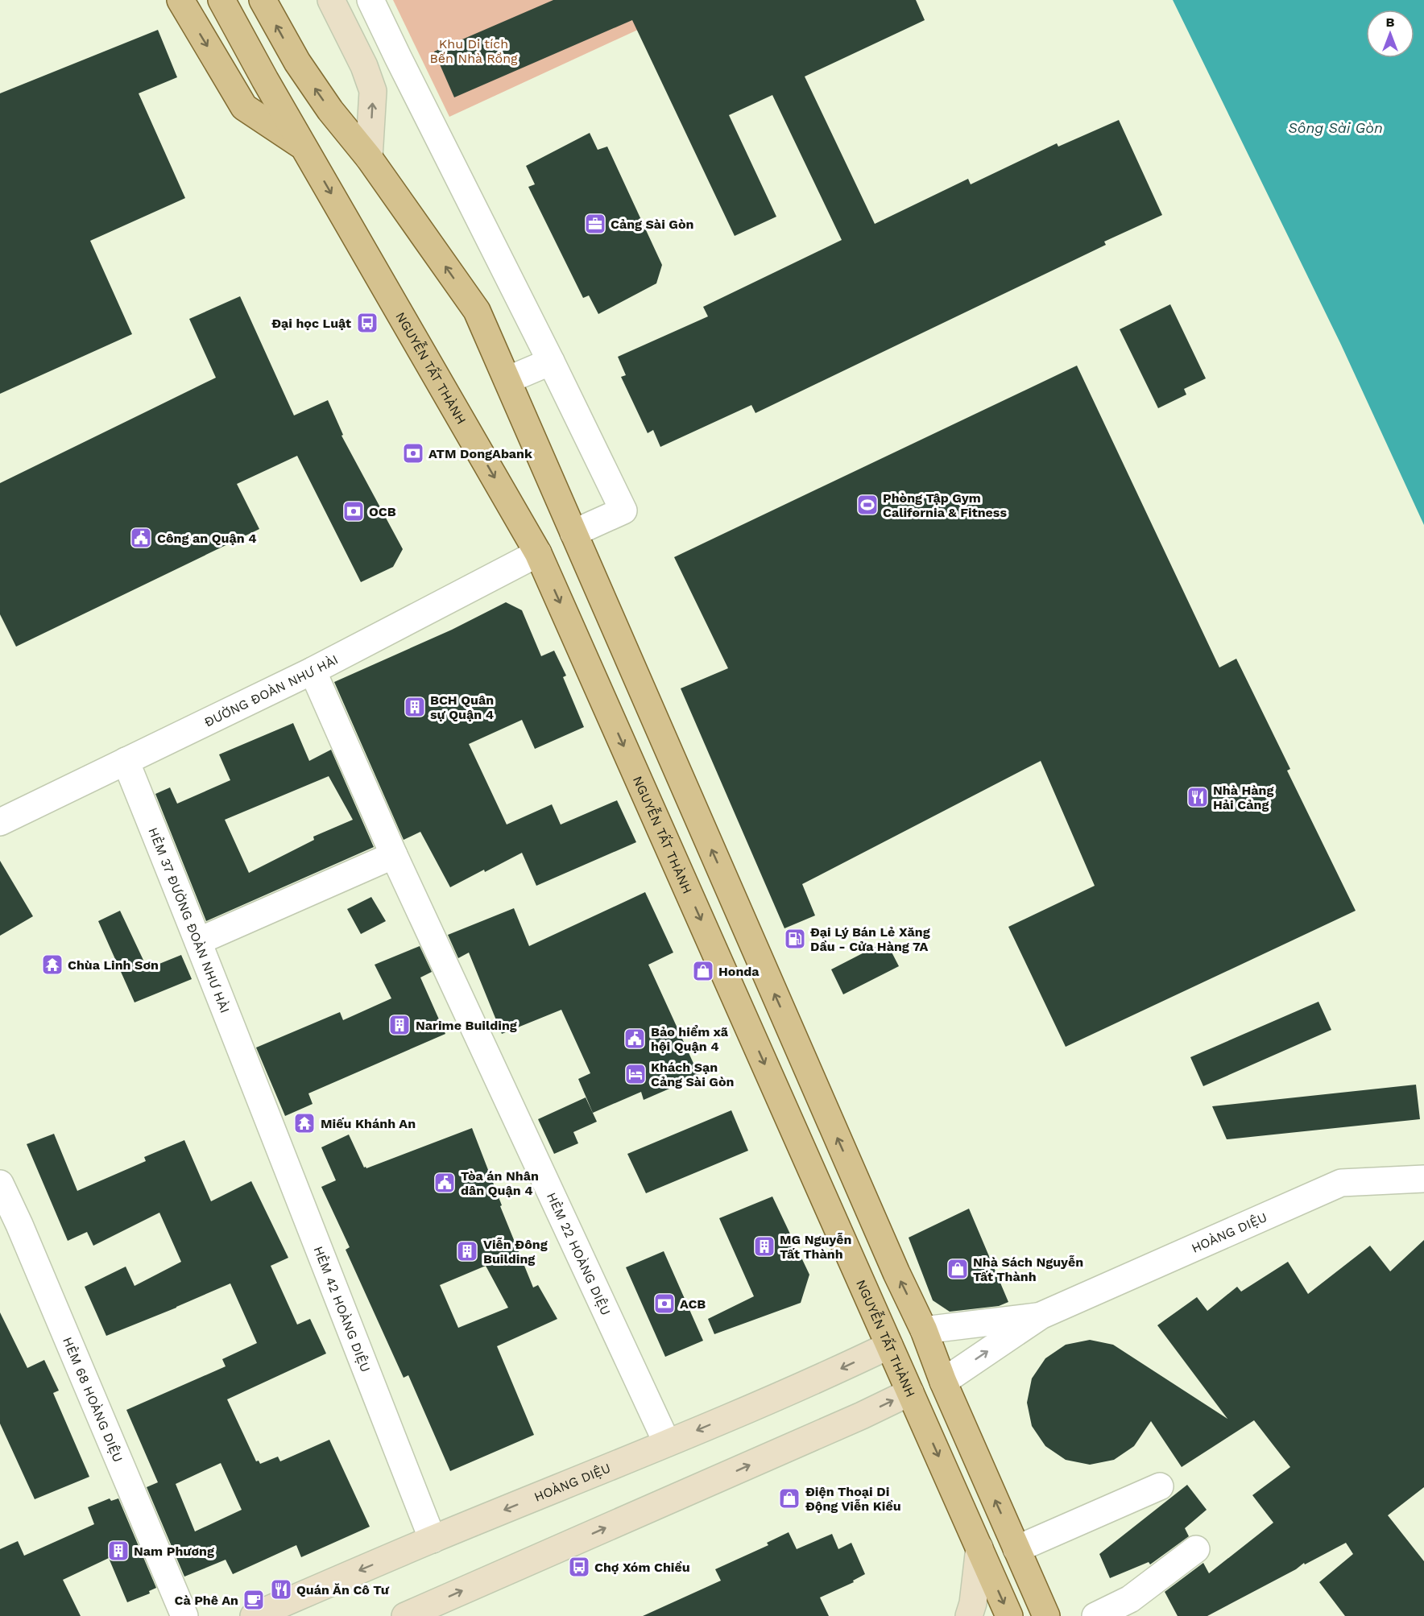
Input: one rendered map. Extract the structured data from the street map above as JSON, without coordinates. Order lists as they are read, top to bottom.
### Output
{
  "streets": {
    "main road": ["NGUYỄN TẤT THÀNH", "HOÀNG DIỆU"],
    "street": [
      "ĐƯỜNG ĐOÀN NHƯ HÀI",
      "HẺM 37 ĐƯỜNG ĐOÀN NHƯ HÀI",
      "HẺM 22 HOÀNG DIỆU",
      "HẺM 42 HOÀNG DIỆU",
      "HẺM 68 HOÀNG DIỆU"
    ]
  },
  "crossings": [
    ["NGUYỄN TẤT THÀNH", "ĐƯỜNG ĐOÀN NHƯ HÀI"],
    ["NGUYỄN TẤT THÀNH", "HOÀNG DIỆU"],
    ["ĐƯỜNG ĐOÀN NHƯ HÀI", "HẺM 37 ĐƯỜNG ĐOÀN NHƯ HÀI"],
    ["ĐƯỜNG ĐOÀN NHƯ HÀI", "HẺM 22 HOÀNG DIỆU"],
    ["HẺM 37 ĐƯỜNG ĐOÀN NHƯ HÀI", "HẺM 42 HOÀNG DIỆU"],
    ["HOÀNG DIỆU", "HẺM 22 HOÀNG DIỆU"],
    ["HOÀNG DIỆU", "HẺM 42 HOÀNG DIỆU"]
  ],
  "water": ["Sông Sài Gòn"],
  "parks": ["Khu Di tích Bến Nhà Rồng"],
  "places": {
    "office": ["Cảng Sài Gòn"],
    "bus stop": ["Đại học Luật", "Chợ Xóm Chiều"],
    "bank": ["ATM DongAbank", "OCB", "ACB"],
    "sports": ["Phòng Tập Gym California & Fitness"],
    "public building": ["Công an Quận 4", "Bảo hiểm xã hội Quận 4", "Tòa án Nhân dân Quận 4"],
    "building": [
      "BCH Quân sự Quận 4",
      "Narime Building",
      "MG Nguyễn Tất Thành",
      "Viễn Đông Building",
      "Nam Phương"
    ],
    "restaurant": ["Nhà Hàng Hải Cảng", "Quán Ăn Cô Tư"],
    "fuel station": ["Đại Lý Bán Lẻ Xăng Dầu - Cửa Hàng 7A"],
    "temple": ["Chùa Linh Sơn", "Miếu Khánh An"],
    "shop": ["Honda", "Nhà Sách Nguyễn Tất Thành", "Điện Thoại Di Động Viễn Kiều"],
    "hotel": ["Khách Sạn Cảng Sài Gòn"],
    "cafe": ["Cà Phê An"]
  },
  "north": "top"
}
